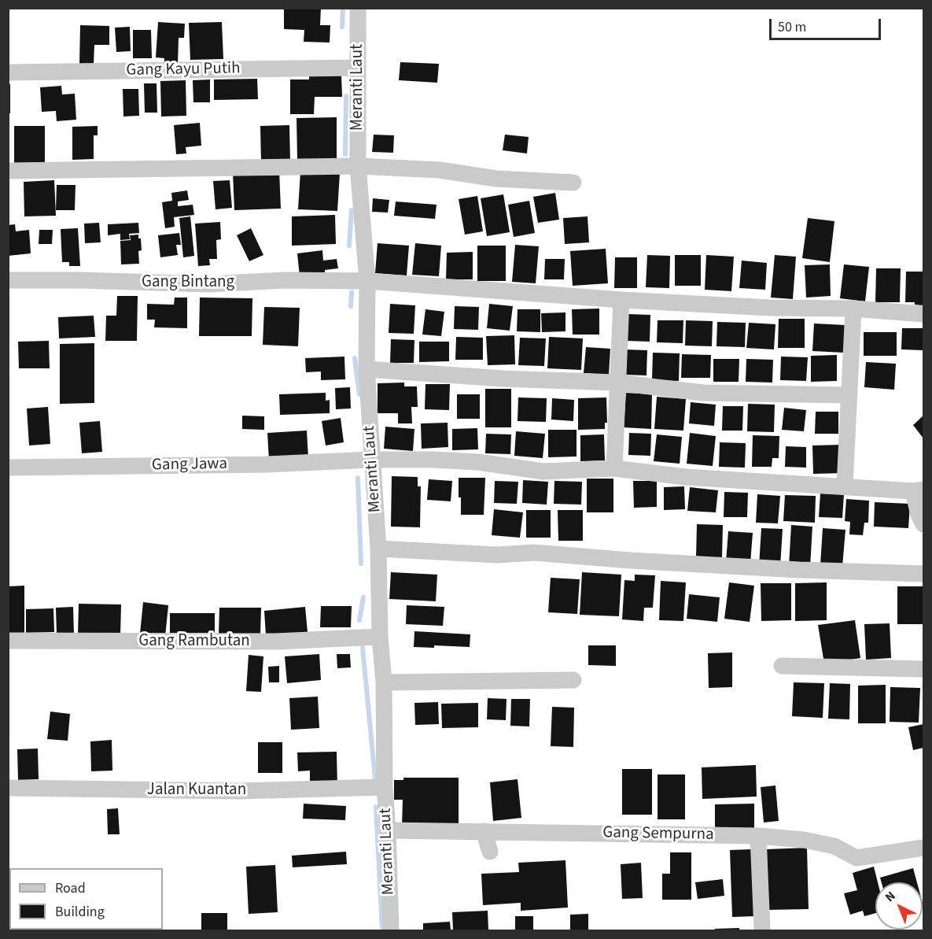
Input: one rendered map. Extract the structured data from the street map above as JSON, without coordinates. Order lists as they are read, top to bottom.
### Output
{
  "streets": {
    "street": [
      "Gang Kayu Putih",
      "Meranti Laut",
      "Gang Bintang",
      "Gang Jawa",
      "Gang Rambutan",
      "Jalan Kuantan",
      "Gang Sempurna"
    ]
  },
  "crossings": [
    ["Gang Kayu Putih", "Meranti Laut"],
    ["Meranti Laut", "Gang Bintang"],
    ["Meranti Laut", "Gang Jawa"],
    ["Meranti Laut", "Gang Rambutan"],
    ["Meranti Laut", "Jalan Kuantan"],
    ["Meranti Laut", "Gang Sempurna"]
  ],
  "legend": ["Road", "Building"],
  "scale_bar": "50 m",
  "north": "top left"
}
